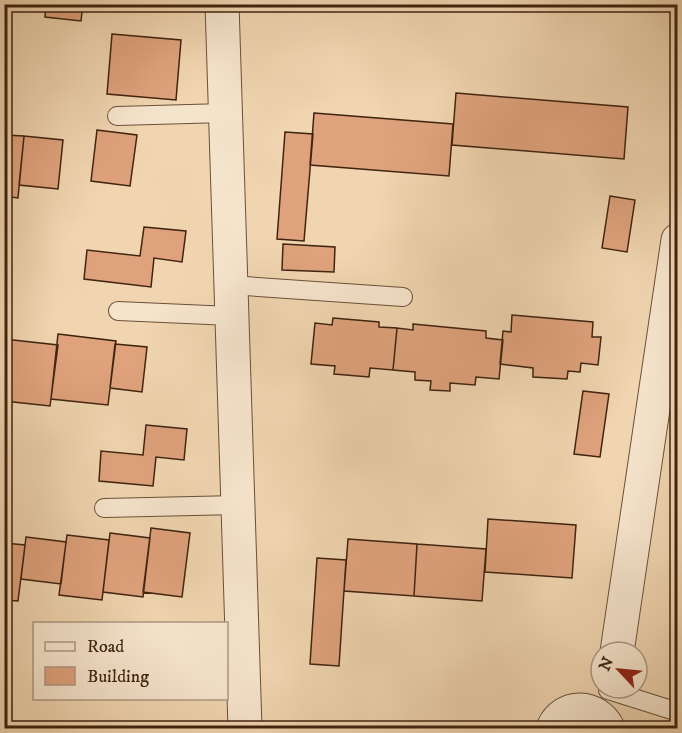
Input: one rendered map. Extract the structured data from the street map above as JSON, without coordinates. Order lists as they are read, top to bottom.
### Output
{
  "legend": ["Road", "Building"],
  "north": "top left"
}
